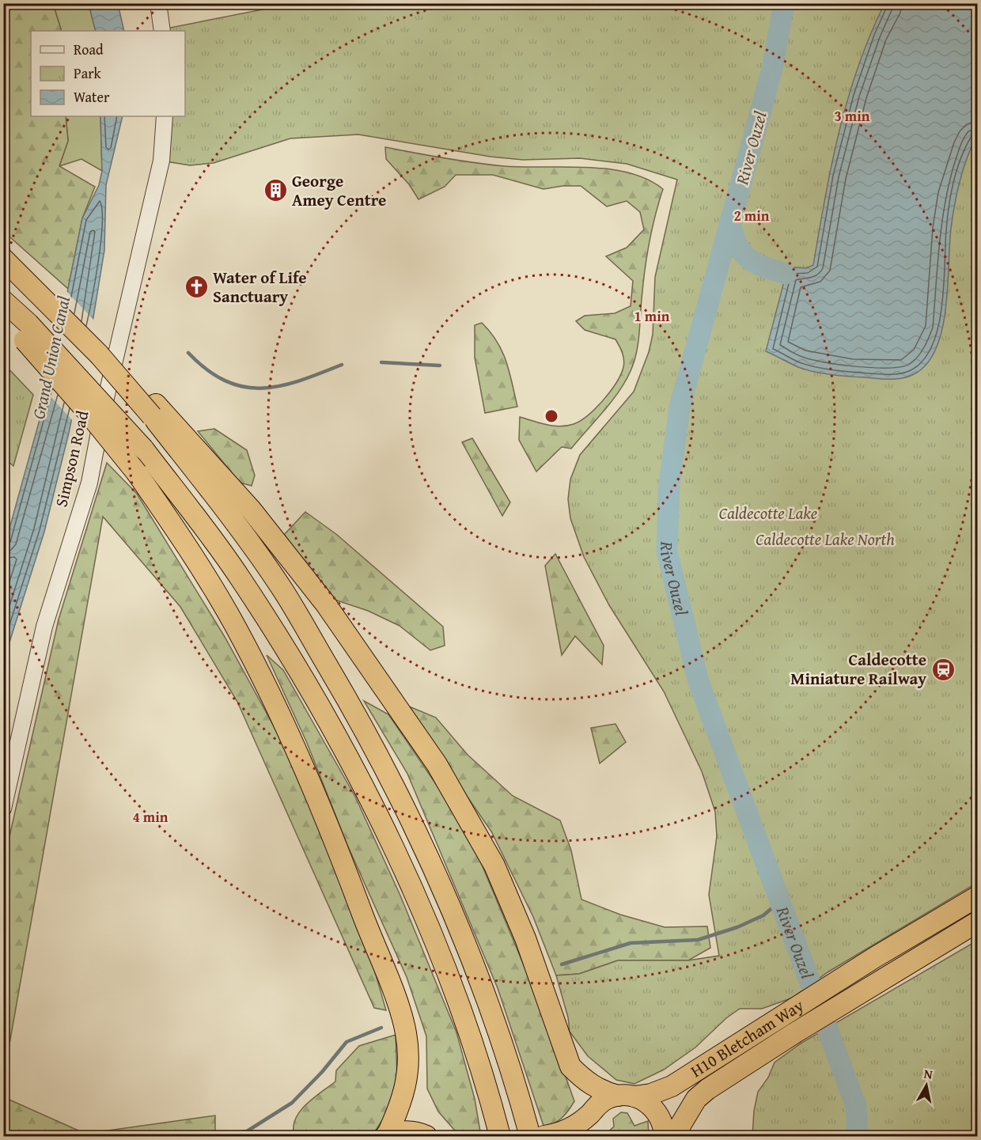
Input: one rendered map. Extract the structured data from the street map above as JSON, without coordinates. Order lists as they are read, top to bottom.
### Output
{
  "streets": {
    "highway": ["H10 Bletcham Way"],
    "street": ["Simpson Road"]
  },
  "water": ["River Ouzel", "Grand Union Canal"],
  "parks": ["Caldecotte Lake", "Caldecotte Lake North"],
  "places": {
    "building": ["George Amey Centre"],
    "church": ["Water of Life Sanctuary"],
    "station": ["Caldecotte Miniature Railway"]
  },
  "legend": ["Road", "Park", "Water"],
  "north": "top",
  "rings": [
    "3 min",
    "2 min",
    "1 min",
    "4 min"
  ]
}
